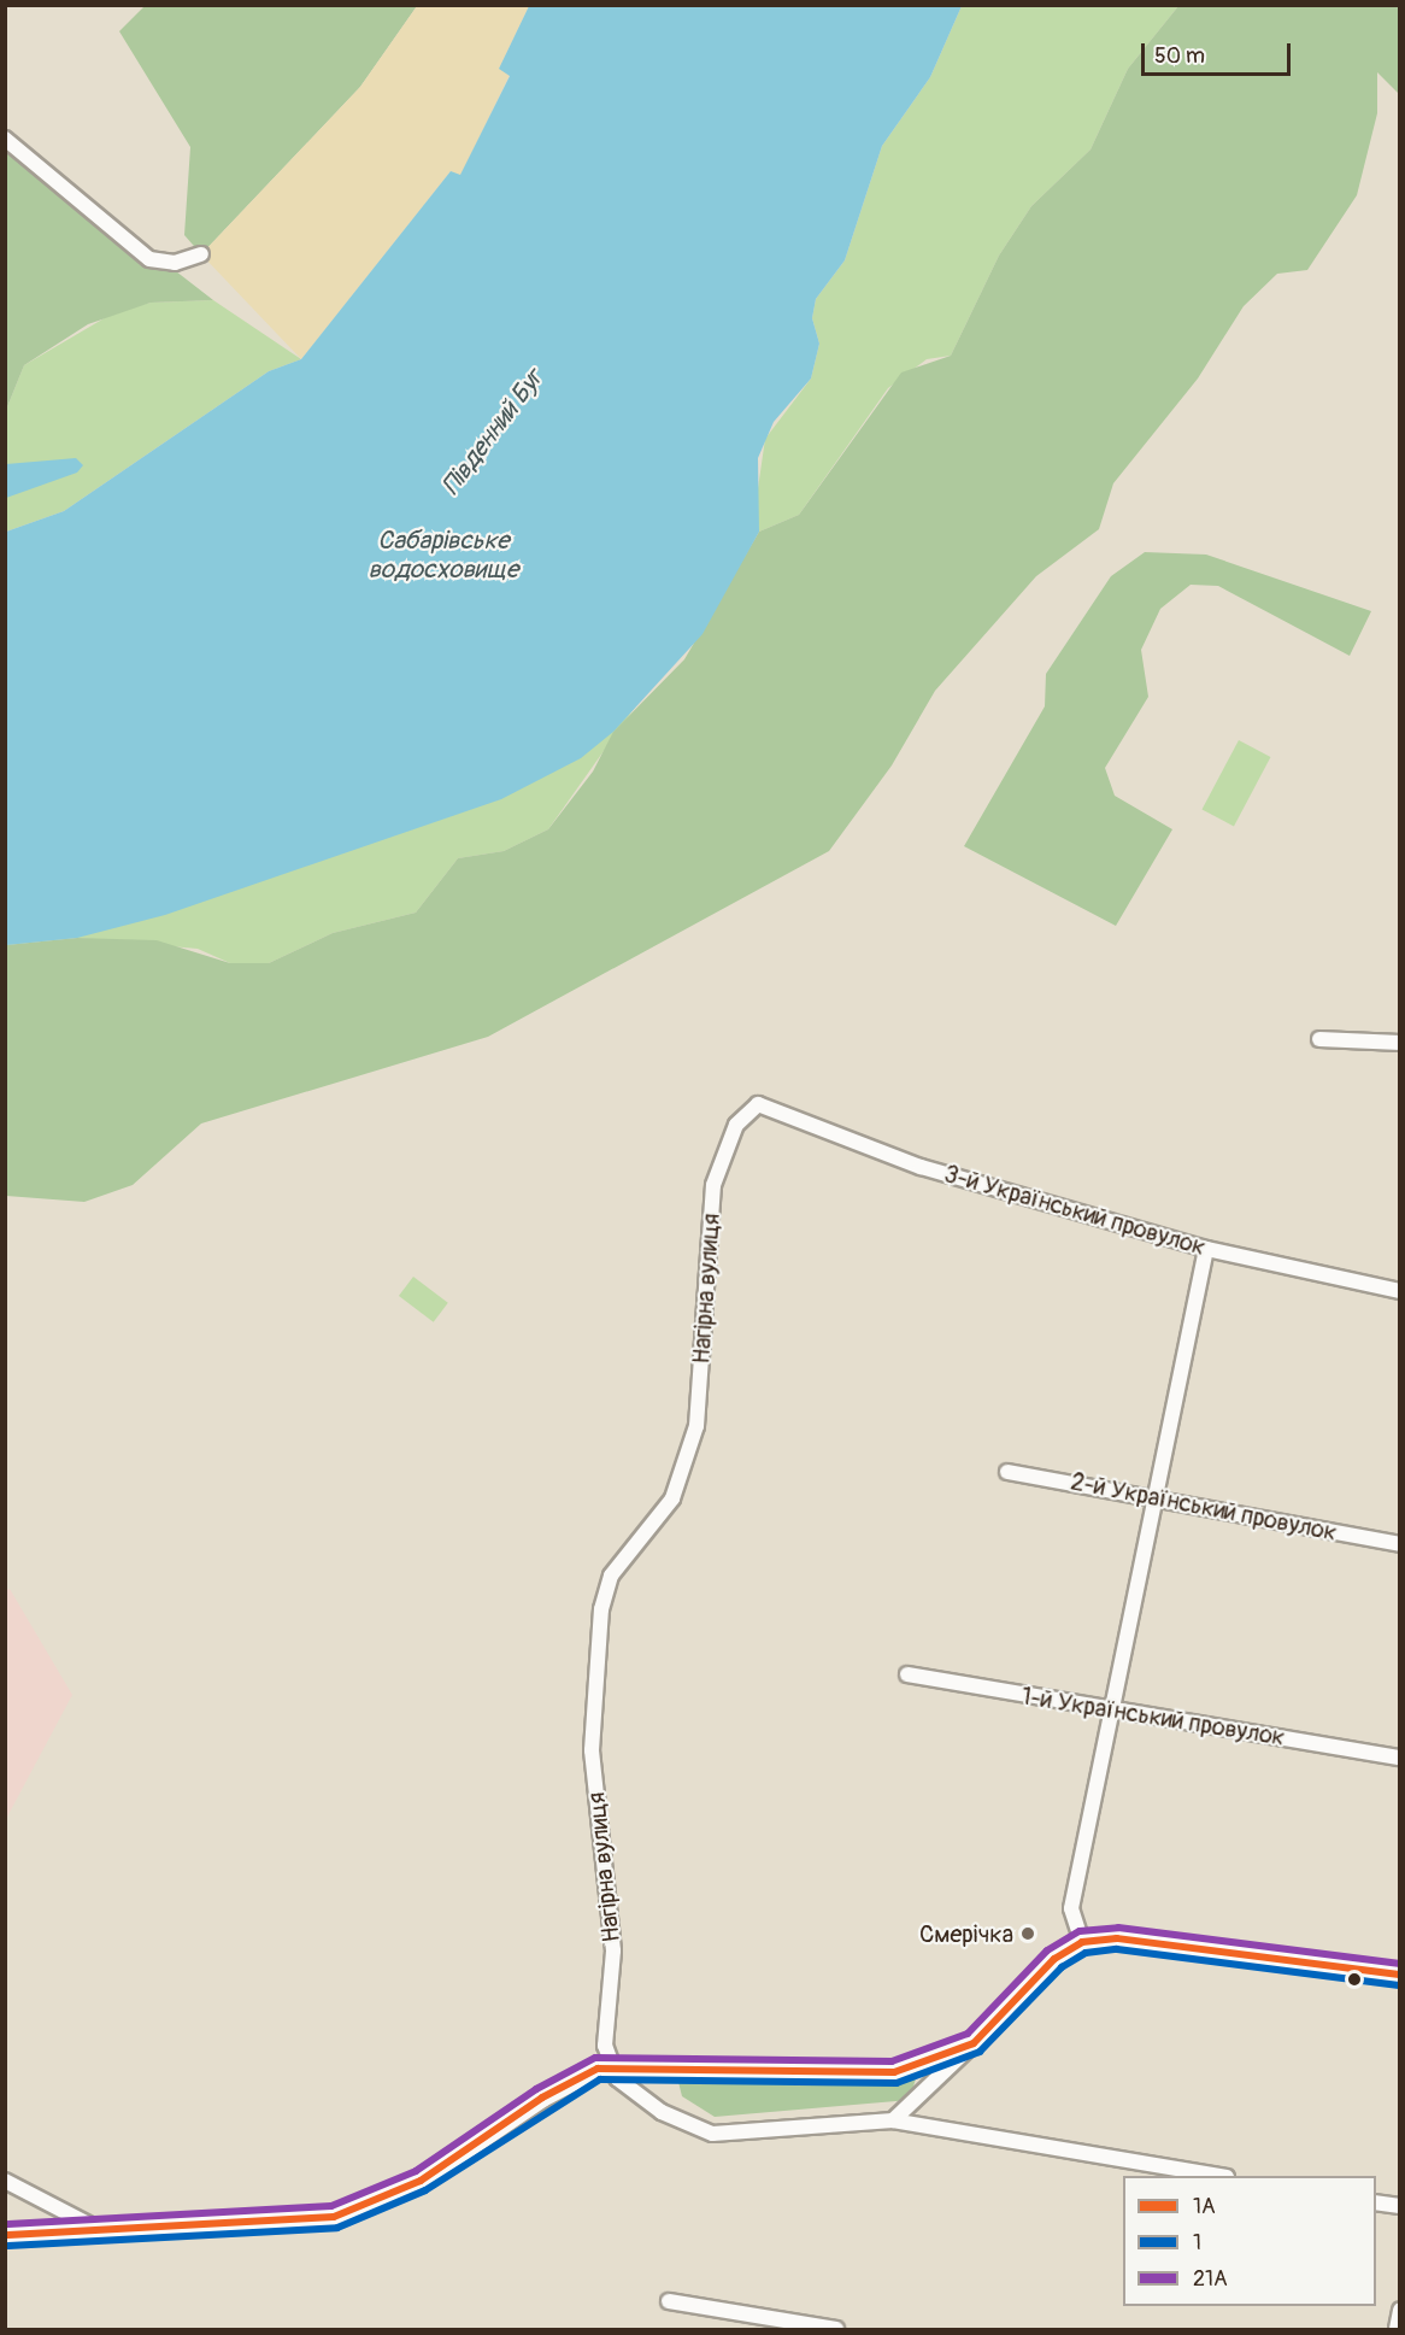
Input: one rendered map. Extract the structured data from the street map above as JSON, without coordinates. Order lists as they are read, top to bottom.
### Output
{
  "streets": {
    "street": [
      "3-й Український провулок",
      "Нагірна вулиця",
      "2-й Український провулок",
      "1-й Український провулок"
    ]
  },
  "crossings": [
    ["3-й Український провулок", "Нагірна вулиця"]
  ],
  "water": ["Південний Буг", "Сабарівське водосховище"],
  "places": ["Смерічка"],
  "lines": ["transit line 21А", "transit line 1А", "transit line 1"],
  "legend": ["1А", "1", "21А"],
  "scale_bar": "50 m"
}
